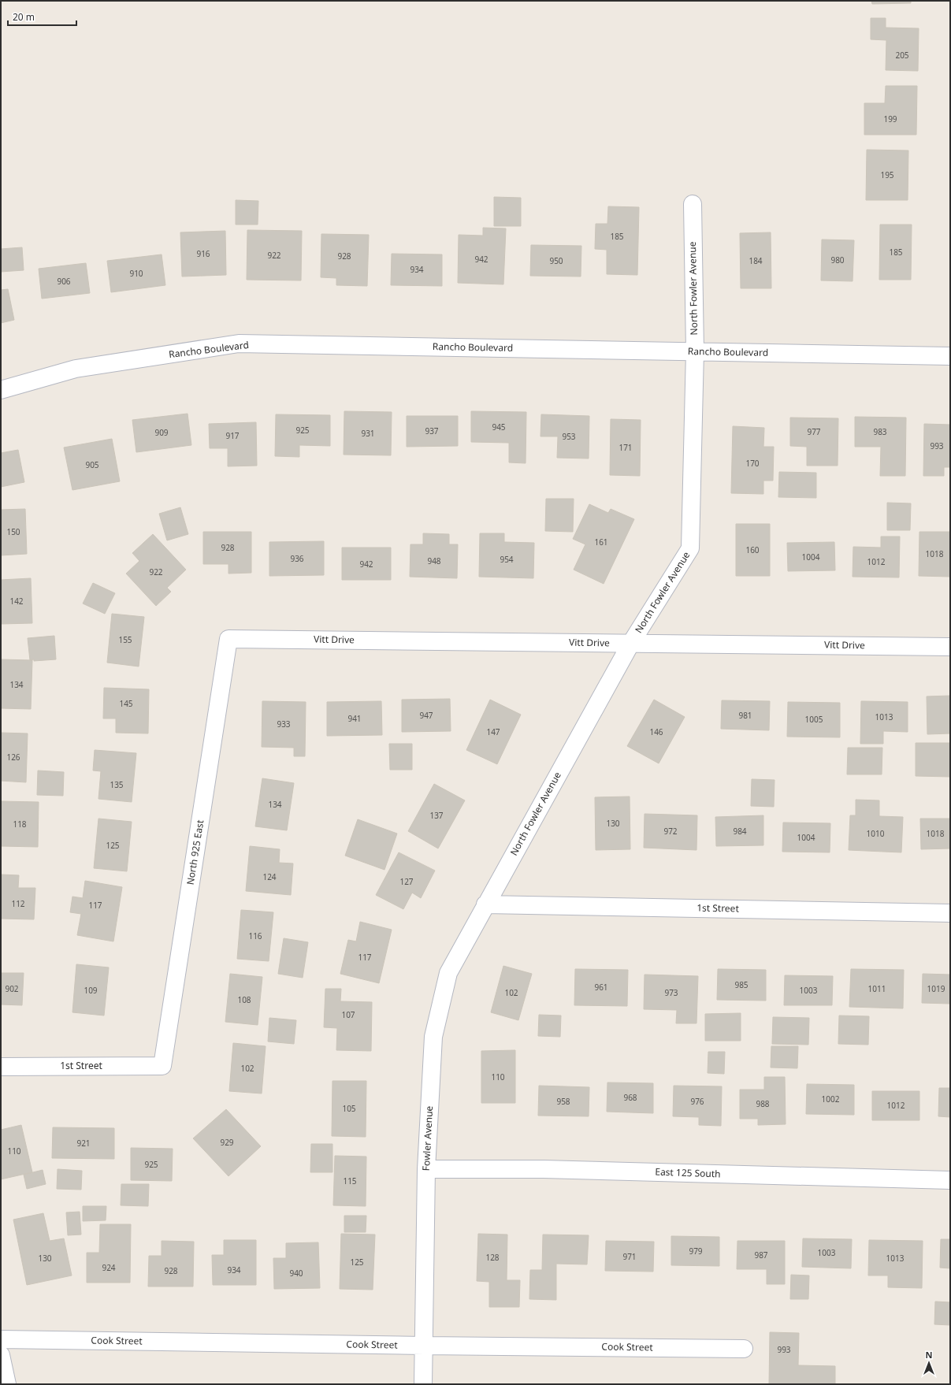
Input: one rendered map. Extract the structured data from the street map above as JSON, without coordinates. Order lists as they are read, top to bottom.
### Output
{
  "streets": {
    "street": [
      "North Fowler Avenue",
      "Rancho Boulevard",
      "Vitt Drive",
      "North 925 East",
      "1st Street",
      "Fowler Avenue",
      "East 125 South",
      "Cook Street"
    ]
  },
  "crossings": [
    ["North Fowler Avenue", "Rancho Boulevard"],
    ["North Fowler Avenue", "Vitt Drive"],
    ["North Fowler Avenue", "1st Street"],
    ["North Fowler Avenue", "Fowler Avenue"],
    ["Vitt Drive", "North 925 East"],
    ["North 925 East", "1st Street"],
    ["1st Street", "Fowler Avenue"],
    ["Fowler Avenue", "East 125 South"],
    ["Fowler Avenue", "Cook Street"]
  ],
  "house_numbers": [
    "205",
    "199",
    "195",
    "185",
    "185",
    "916",
    "922",
    "928",
    "942",
    "980",
    "950",
    "184",
    "934",
    "910",
    "906",
    "945",
    "925",
    "937",
    "977",
    "983",
    "909",
    "931",
    "917",
    "953",
    "993",
    "171",
    "170",
    "905",
    "150",
    "161",
    "928",
    "160",
    "1018",
    "1004",
    "936",
    "954",
    "948",
    "1012",
    "942",
    "922",
    "142",
    "155",
    "134",
    "145",
    "947",
    "981",
    "1013",
    "941",
    "1005",
    "933",
    "147",
    "146",
    "126",
    "135",
    "134",
    "137",
    "130",
    "118",
    "972",
    "984",
    "1010",
    "1018",
    "1004",
    "125",
    "124",
    "127",
    "112",
    "117",
    "116",
    "117",
    "985",
    "961",
    "902",
    "1011",
    "1019",
    "109",
    "1003",
    "102",
    "973",
    "108",
    "107",
    "102",
    "110",
    "968",
    "1002",
    "958",
    "976",
    "988",
    "1012",
    "105",
    "929",
    "921",
    "110",
    "925",
    "115",
    "979",
    "1003",
    "987",
    "971",
    "128",
    "130",
    "1013",
    "125",
    "924",
    "934",
    "928",
    "940",
    "993"
  ],
  "scale_bar": "20 m",
  "north": "top"
}
